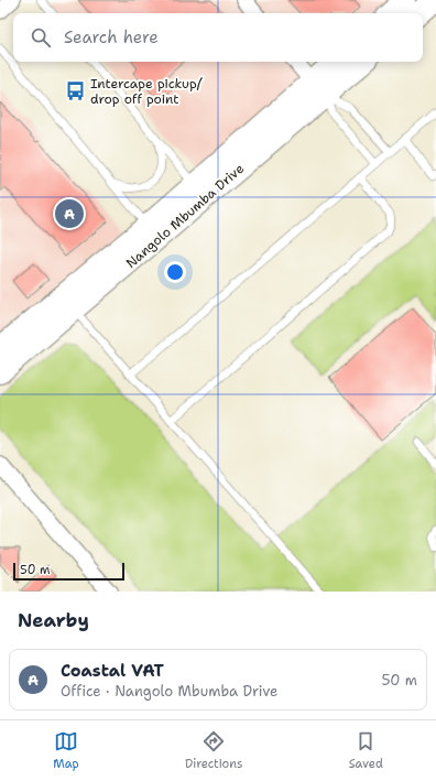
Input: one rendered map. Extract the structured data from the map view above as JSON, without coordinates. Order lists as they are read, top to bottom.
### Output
{
  "streets": {
    "street": ["Nangolo Mbumba Drive"]
  },
  "places": {
    "bus stop": ["Intercape pickup/ drop off point"]
  },
  "scale_bar": "50 m",
  "page": {
    "search": "Search here",
    "pins": "A",
    "scale": "50 m",
    "heading": "Nearby",
    "list": [
      {
        "mark": "A",
        "name": "Coastal VAT",
        "note": "Office · Nangolo Mbumba Drive",
        "value": "50 m"
      }
    ],
    "nav": ["Map", "Directions", "Saved"]
  }
}
